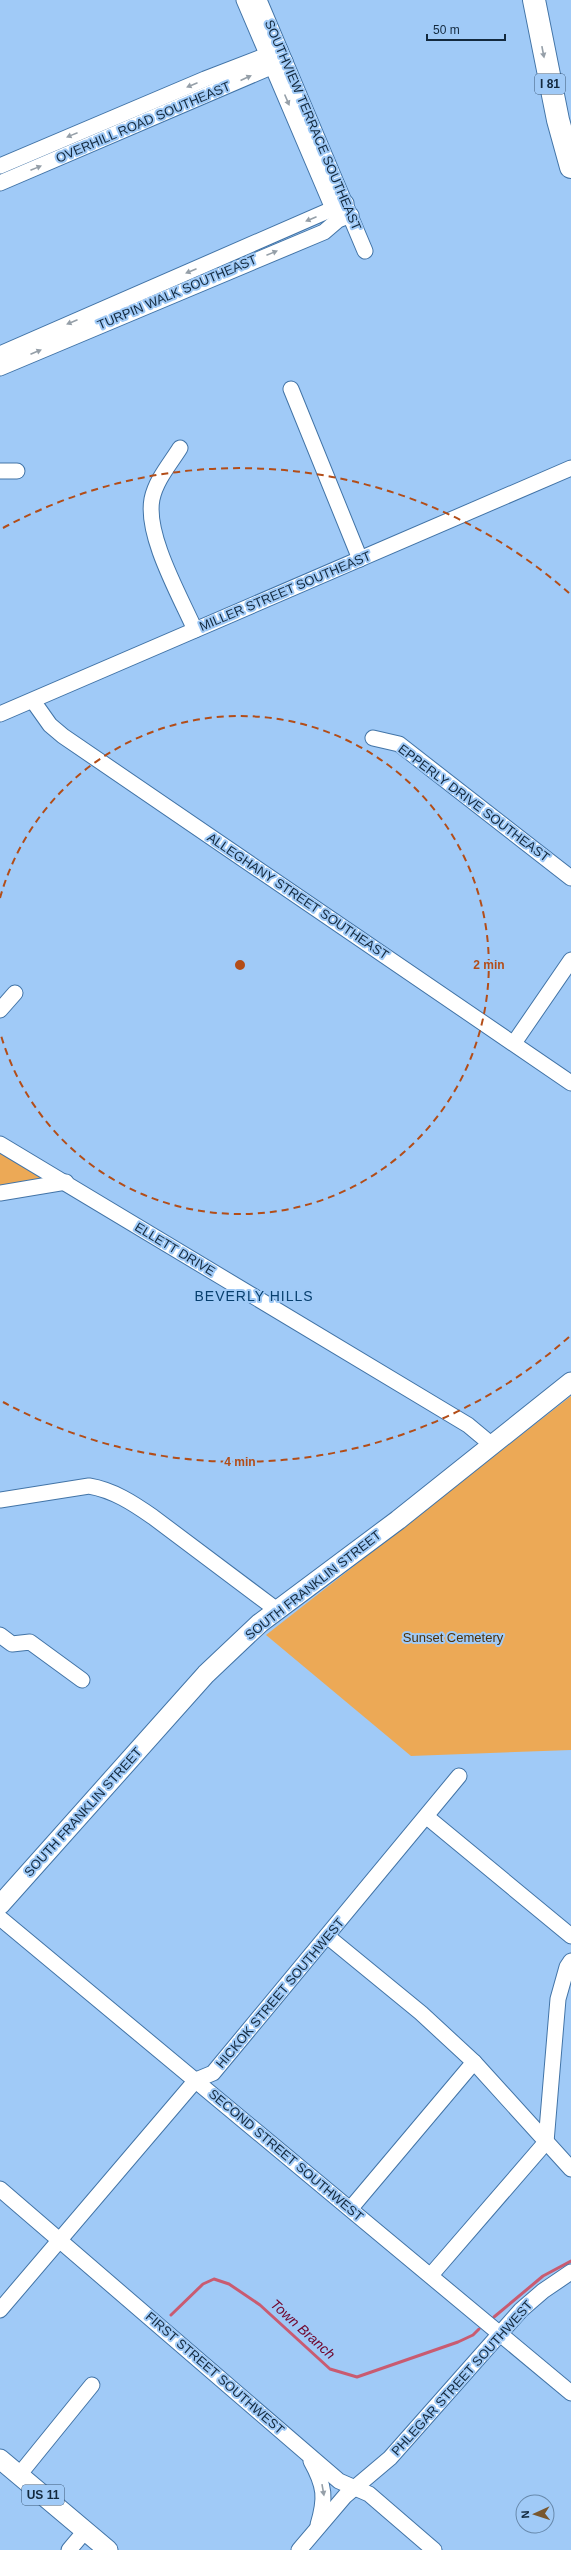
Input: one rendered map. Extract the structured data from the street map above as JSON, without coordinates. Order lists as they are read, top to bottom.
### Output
{
  "streets": {
    "highway": ["I 81"],
    "main road": ["SOUTH FRANKLIN STREET", "US 11"],
    "street": [
      "OVERHILL ROAD SOUTHEAST",
      "SOUTHVIEW TERRACE SOUTHEAST",
      "TURPIN WALK SOUTHEAST",
      "MILLER STREET SOUTHEAST",
      "EPPERLY DRIVE SOUTHEAST",
      "ALLEGHANY STREET SOUTHEAST",
      "ELLETT DRIVE",
      "HICKOK STREET SOUTHWEST",
      "SECOND STREET SOUTHWEST",
      "FIRST STREET SOUTHWEST",
      "PHLEGAR STREET SOUTHWEST"
    ]
  },
  "crossings": [
    ["OVERHILL ROAD SOUTHEAST", "SOUTHVIEW TERRACE SOUTHEAST"],
    ["SOUTHVIEW TERRACE SOUTHEAST", "TURPIN WALK SOUTHEAST"],
    ["MILLER STREET SOUTHEAST", "ALLEGHANY STREET SOUTHEAST"],
    ["ELLETT DRIVE", "SOUTH FRANKLIN STREET"],
    ["HICKOK STREET SOUTHWEST", "SECOND STREET SOUTHWEST"],
    ["HICKOK STREET SOUTHWEST", "FIRST STREET SOUTHWEST"],
    ["SECOND STREET SOUTHWEST", "PHLEGAR STREET SOUTHWEST"],
    ["FIRST STREET SOUTHWEST", "PHLEGAR STREET SOUTHWEST"]
  ],
  "districts": ["BEVERLY HILLS"],
  "water": ["Town Branch"],
  "parks": ["Sunset Cemetery"],
  "scale_bar": "50 m",
  "north": "left",
  "rings": ["2 min", "4 min"]
}
